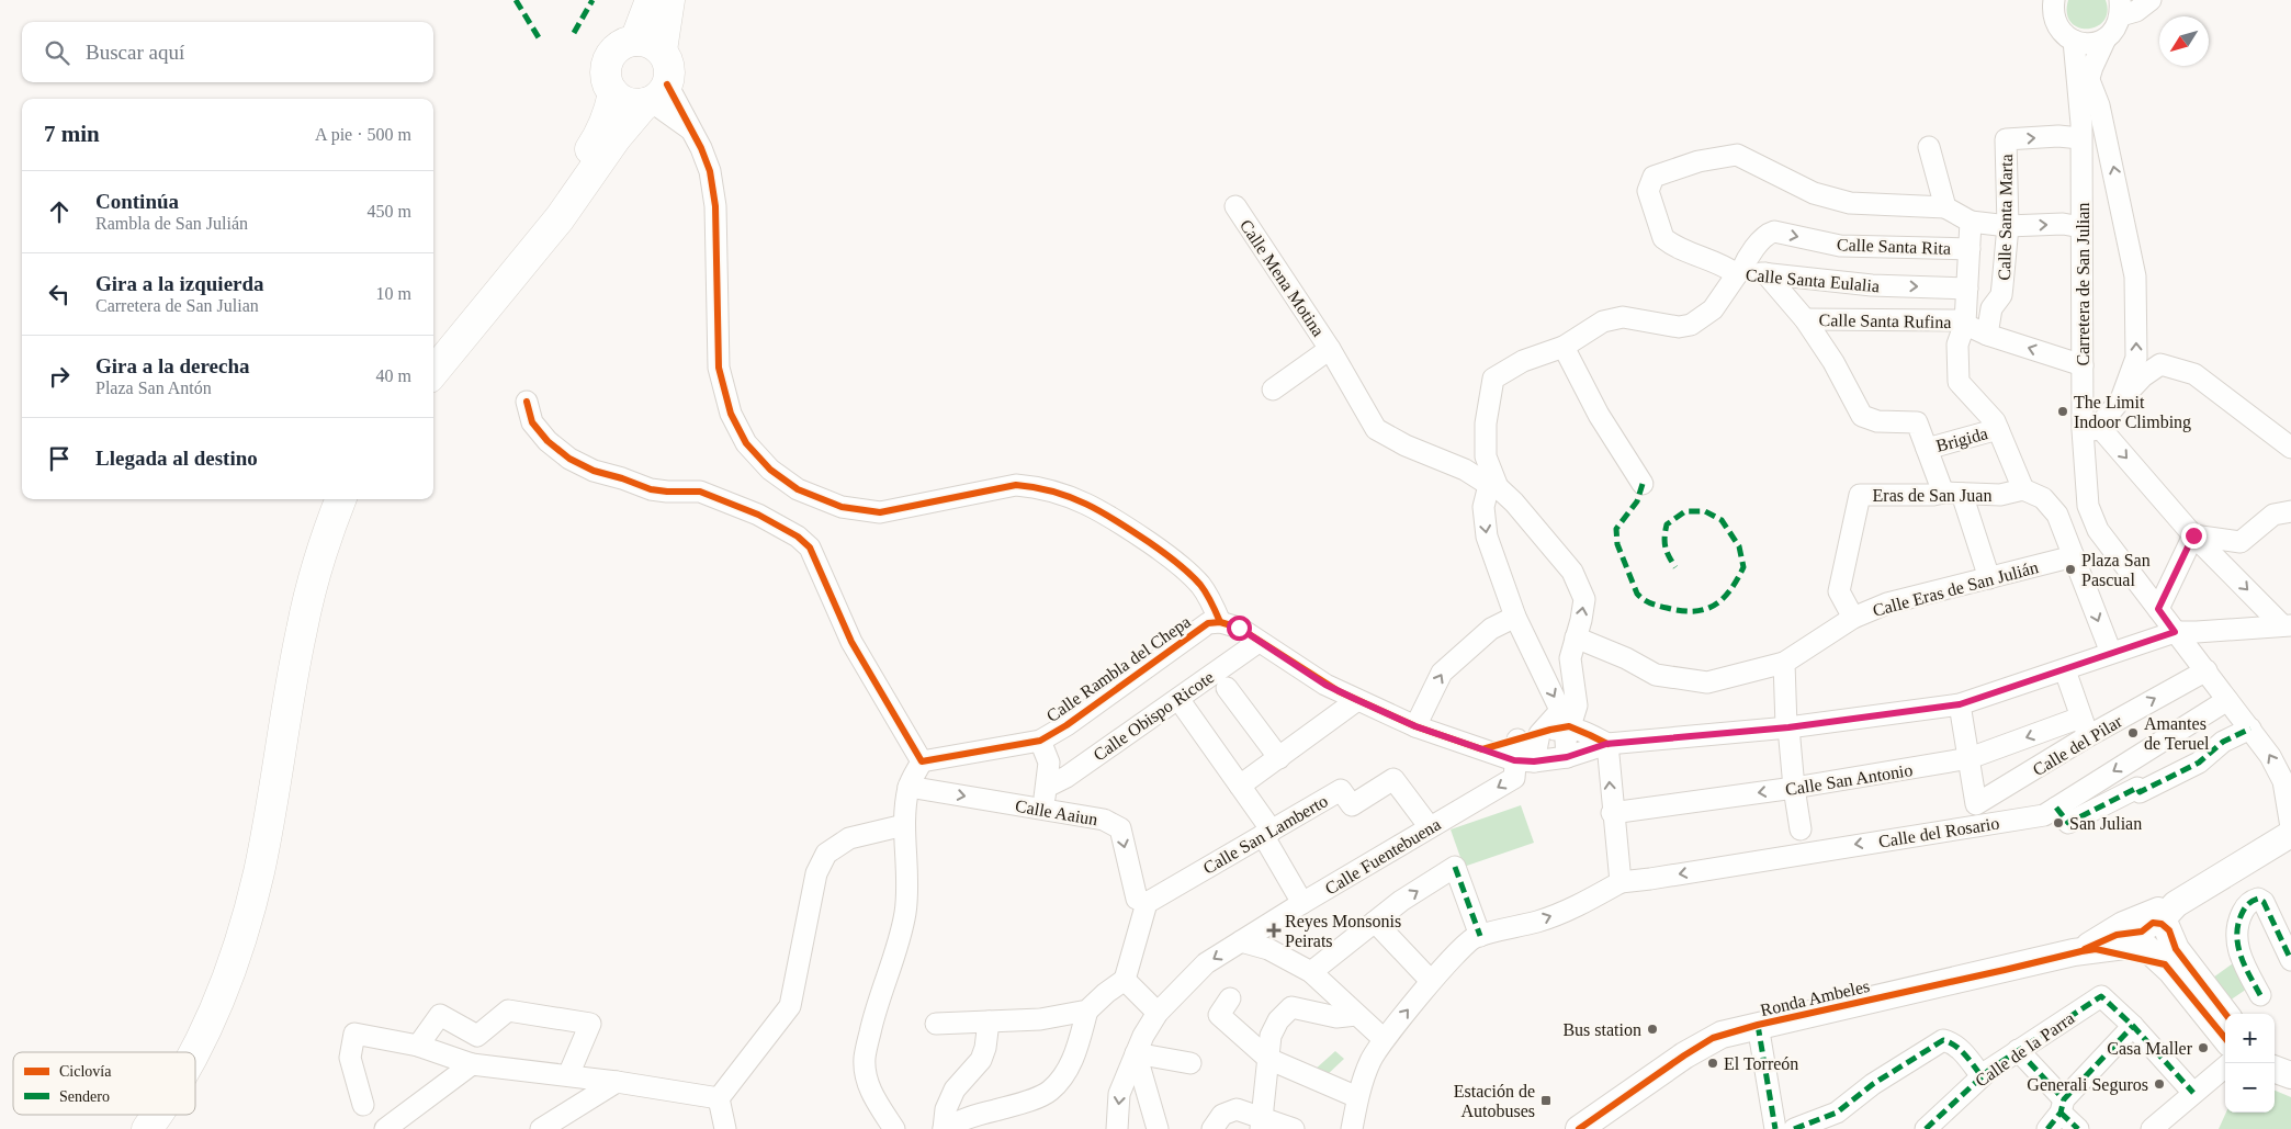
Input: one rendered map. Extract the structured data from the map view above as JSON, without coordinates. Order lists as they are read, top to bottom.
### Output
{
  "streets": {
    "main road": ["Ronda Ambeles"],
    "street": [
      "Calle Santa Marta",
      "Calle Santa Rita",
      "Calle Mena Motina",
      "Calle Santa Eulalia",
      "Carretera de San Julian",
      "Calle Santa Rufina",
      "Brigida",
      "Eras de San Juan",
      "Calle Eras de San Julián",
      "Calle Rambla del Chepa",
      "Calle Obispo Ricote",
      "Calle del Pilar",
      "Calle San Antonio",
      "Calle Aaiun",
      "Calle del Rosario",
      "Calle San Lamberto",
      "Calle Fuentebuena",
      "Calle de la Parra"
    ]
  },
  "crossings": [
    ["Calle Santa Marta", "Carretera de San Julian"],
    ["Calle Santa Marta", "Calle Santa Rufina"],
    ["Calle Santa Rita", "Calle Santa Eulalia"],
    ["Calle Mena Motina", "Calle Eras de San Julián"],
    ["Calle Santa Eulalia", "Calle Santa Rufina"],
    ["Carretera de San Julian", "Calle Santa Rufina"],
    ["Carretera de San Julian", "Calle del Pilar"],
    ["Carretera de San Julian", "Calle del Rosario"],
    ["Eras de San Juan", "Calle Eras de San Julián"],
    ["Calle del Pilar", "Calle San Antonio"],
    ["Calle Aaiun", "Calle San Lamberto"],
    ["Calle San Lamberto", "Calle Fuentebuena"]
  ],
  "one_way": ["Calle Santa Rita", "Calle Aaiun"],
  "places": {
    "other": [
      "The Limit Indoor Climbing",
      "Plaza San Pascual",
      "Amantes de Teruel",
      "San Julian",
      "Bus station",
      "Casa Maller",
      "El Torreón",
      "Generali Seguros"
    ],
    "health": ["Reyes Monsonis Peirats"],
    "transit": ["Estación de Autobuses"]
  },
  "legend": ["Ciclovía", "Sendero"],
  "north": "bottom left",
  "page": {
    "search": "Buscar aquí",
    "heading": ["7 min", "A pie · 500 m"],
    "list": [
      ["Continúa", "Rambla de San Julián", "450 m"],
      ["Gira a la izquierda", "Carretera de San Julian", "10 m"],
      ["Gira a la derecha", "Plaza San Antón", "40 m"],
      "Llegada al destino"
    ],
    "map_buttons": ["+", "−"]
  }
}
